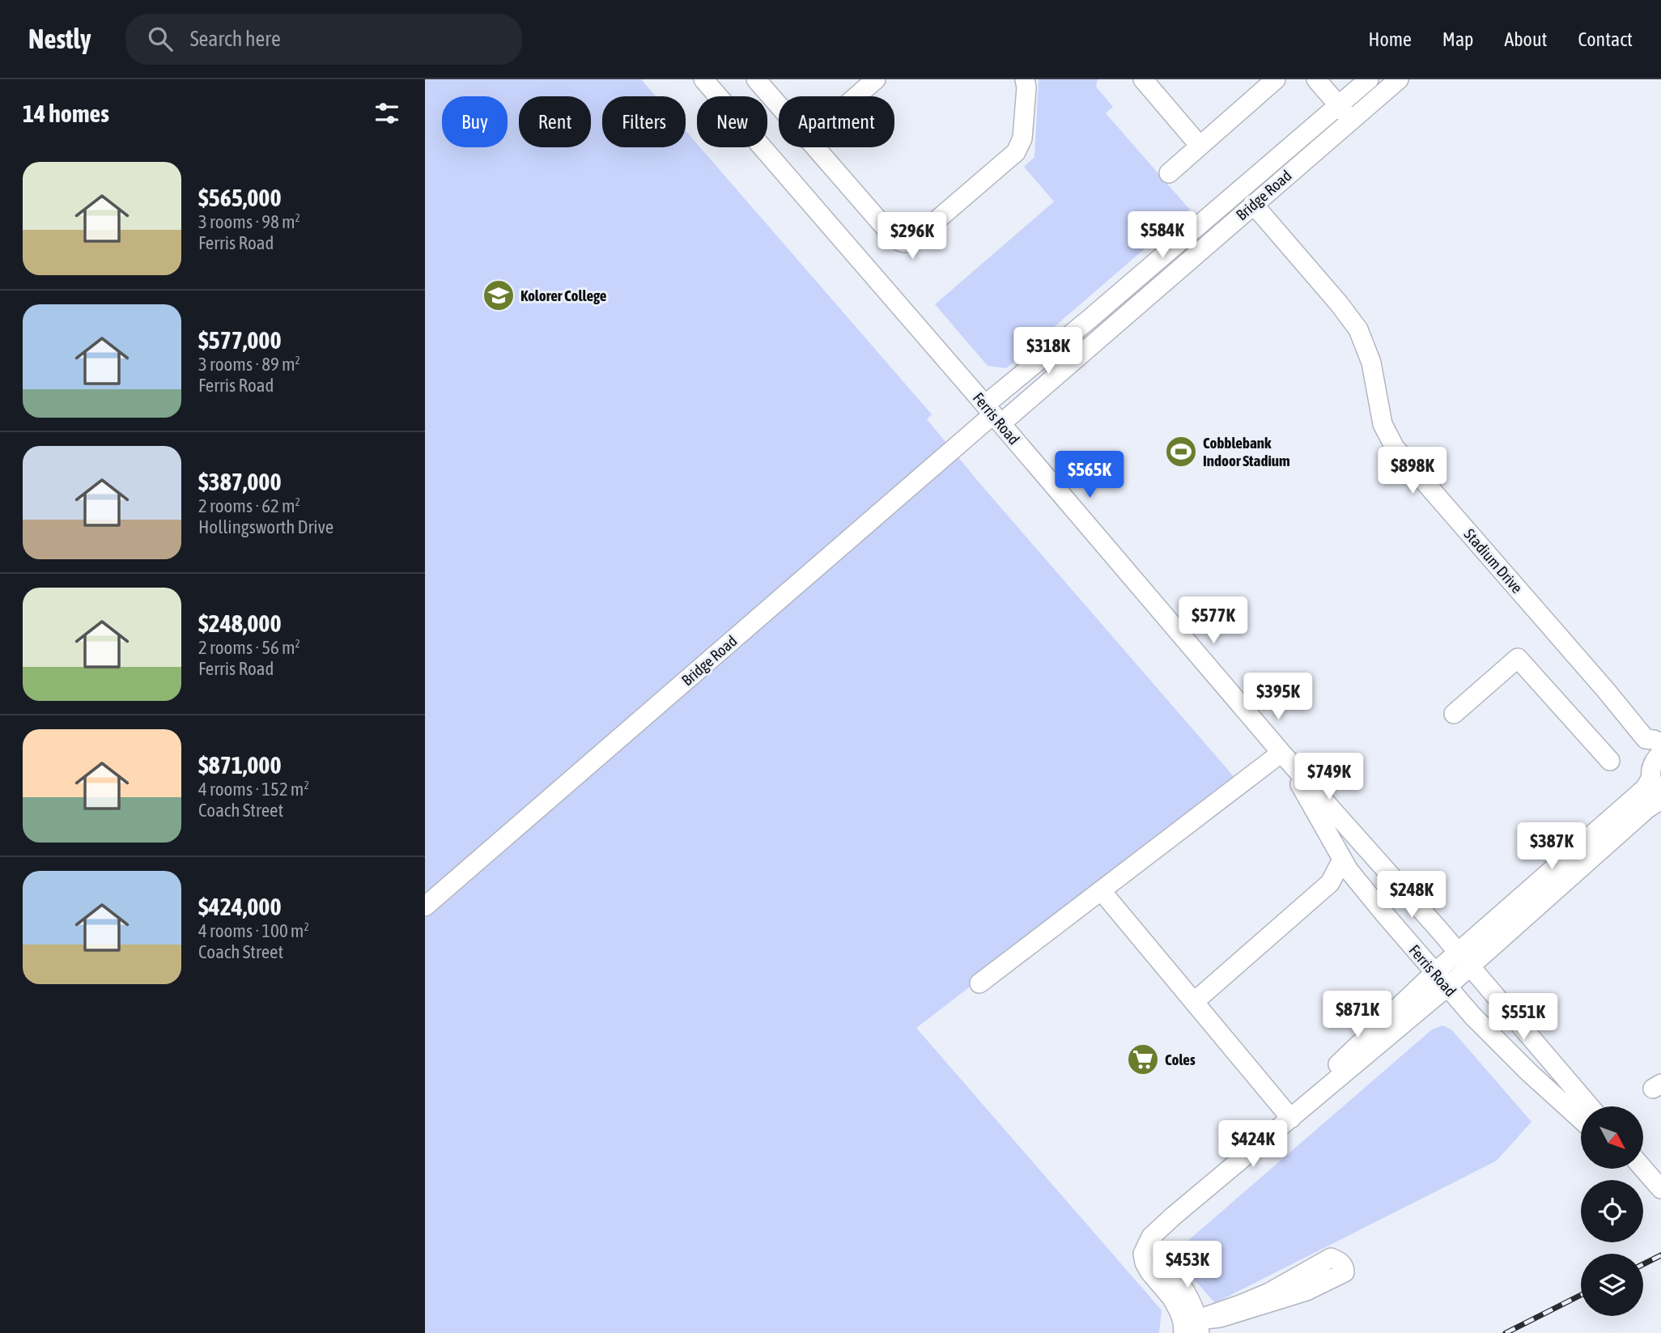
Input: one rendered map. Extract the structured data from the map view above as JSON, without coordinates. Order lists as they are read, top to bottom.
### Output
{
  "streets": {
    "street": ["Bridge Road", "Ferris Road", "Stadium Drive"]
  },
  "crossings": [
    ["Bridge Road", "Ferris Road"],
    ["Bridge Road", "Stadium Drive"]
  ],
  "places": {
    "school or university": ["Kolorer College"],
    "sports": ["Cobblebank Indoor Stadium"],
    "supermarket": ["Coles"]
  },
  "north": "bottom right",
  "page": {
    "header": "Nestly",
    "search": "Search here",
    "nav": [
      "Home",
      "Map",
      "About",
      "Contact"
    ],
    "heading": "14 homes",
    "chip": [
      "Buy",
      "Rent",
      "Filters",
      "New",
      "Apartment"
    ],
    "list": [
      {
        "name": "$565,000",
        "note": "3 rooms · 98 m² · Ferris Road"
      },
      {
        "name": "$577,000",
        "note": "3 rooms · 89 m² · Ferris Road"
      },
      {
        "name": "$387,000",
        "note": "2 rooms · 62 m² · Hollingsworth Drive"
      },
      {
        "name": "$248,000",
        "note": "2 rooms · 56 m² · Ferris Road"
      },
      {
        "name": "$871,000",
        "note": "4 rooms · 152 m² · Coach Street"
      },
      {
        "name": "$424,000",
        "note": "4 rooms · 100 m² · Coach Street"
      }
    ],
    "price": [
      "$584K",
      "$296K",
      "$318K",
      "$898K",
      "$565K",
      "$577K",
      "$395K",
      "$749K",
      "$387K",
      "$248K",
      "$871K",
      "$551K",
      "$424K",
      "$453K"
    ]
  }
}
